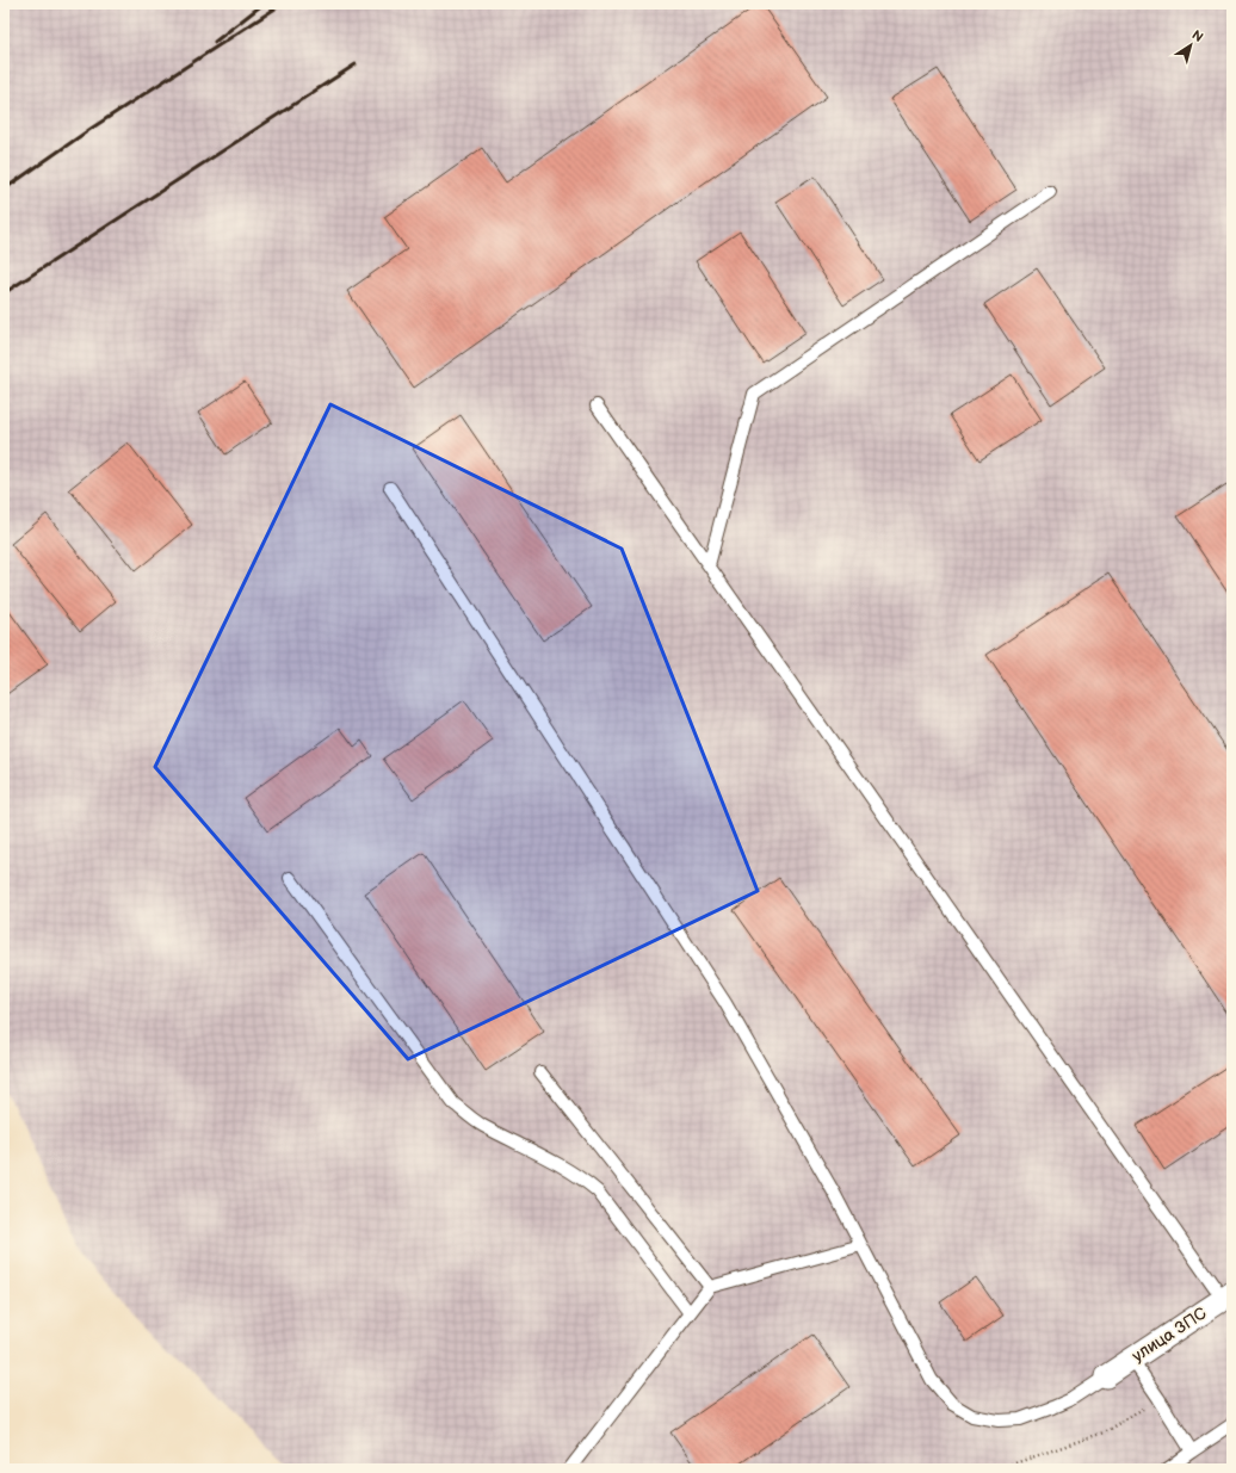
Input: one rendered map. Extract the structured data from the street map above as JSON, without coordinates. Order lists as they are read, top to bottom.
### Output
{
  "streets": {
    "street": ["улица 3ПС"]
  },
  "north": "top right"
}
